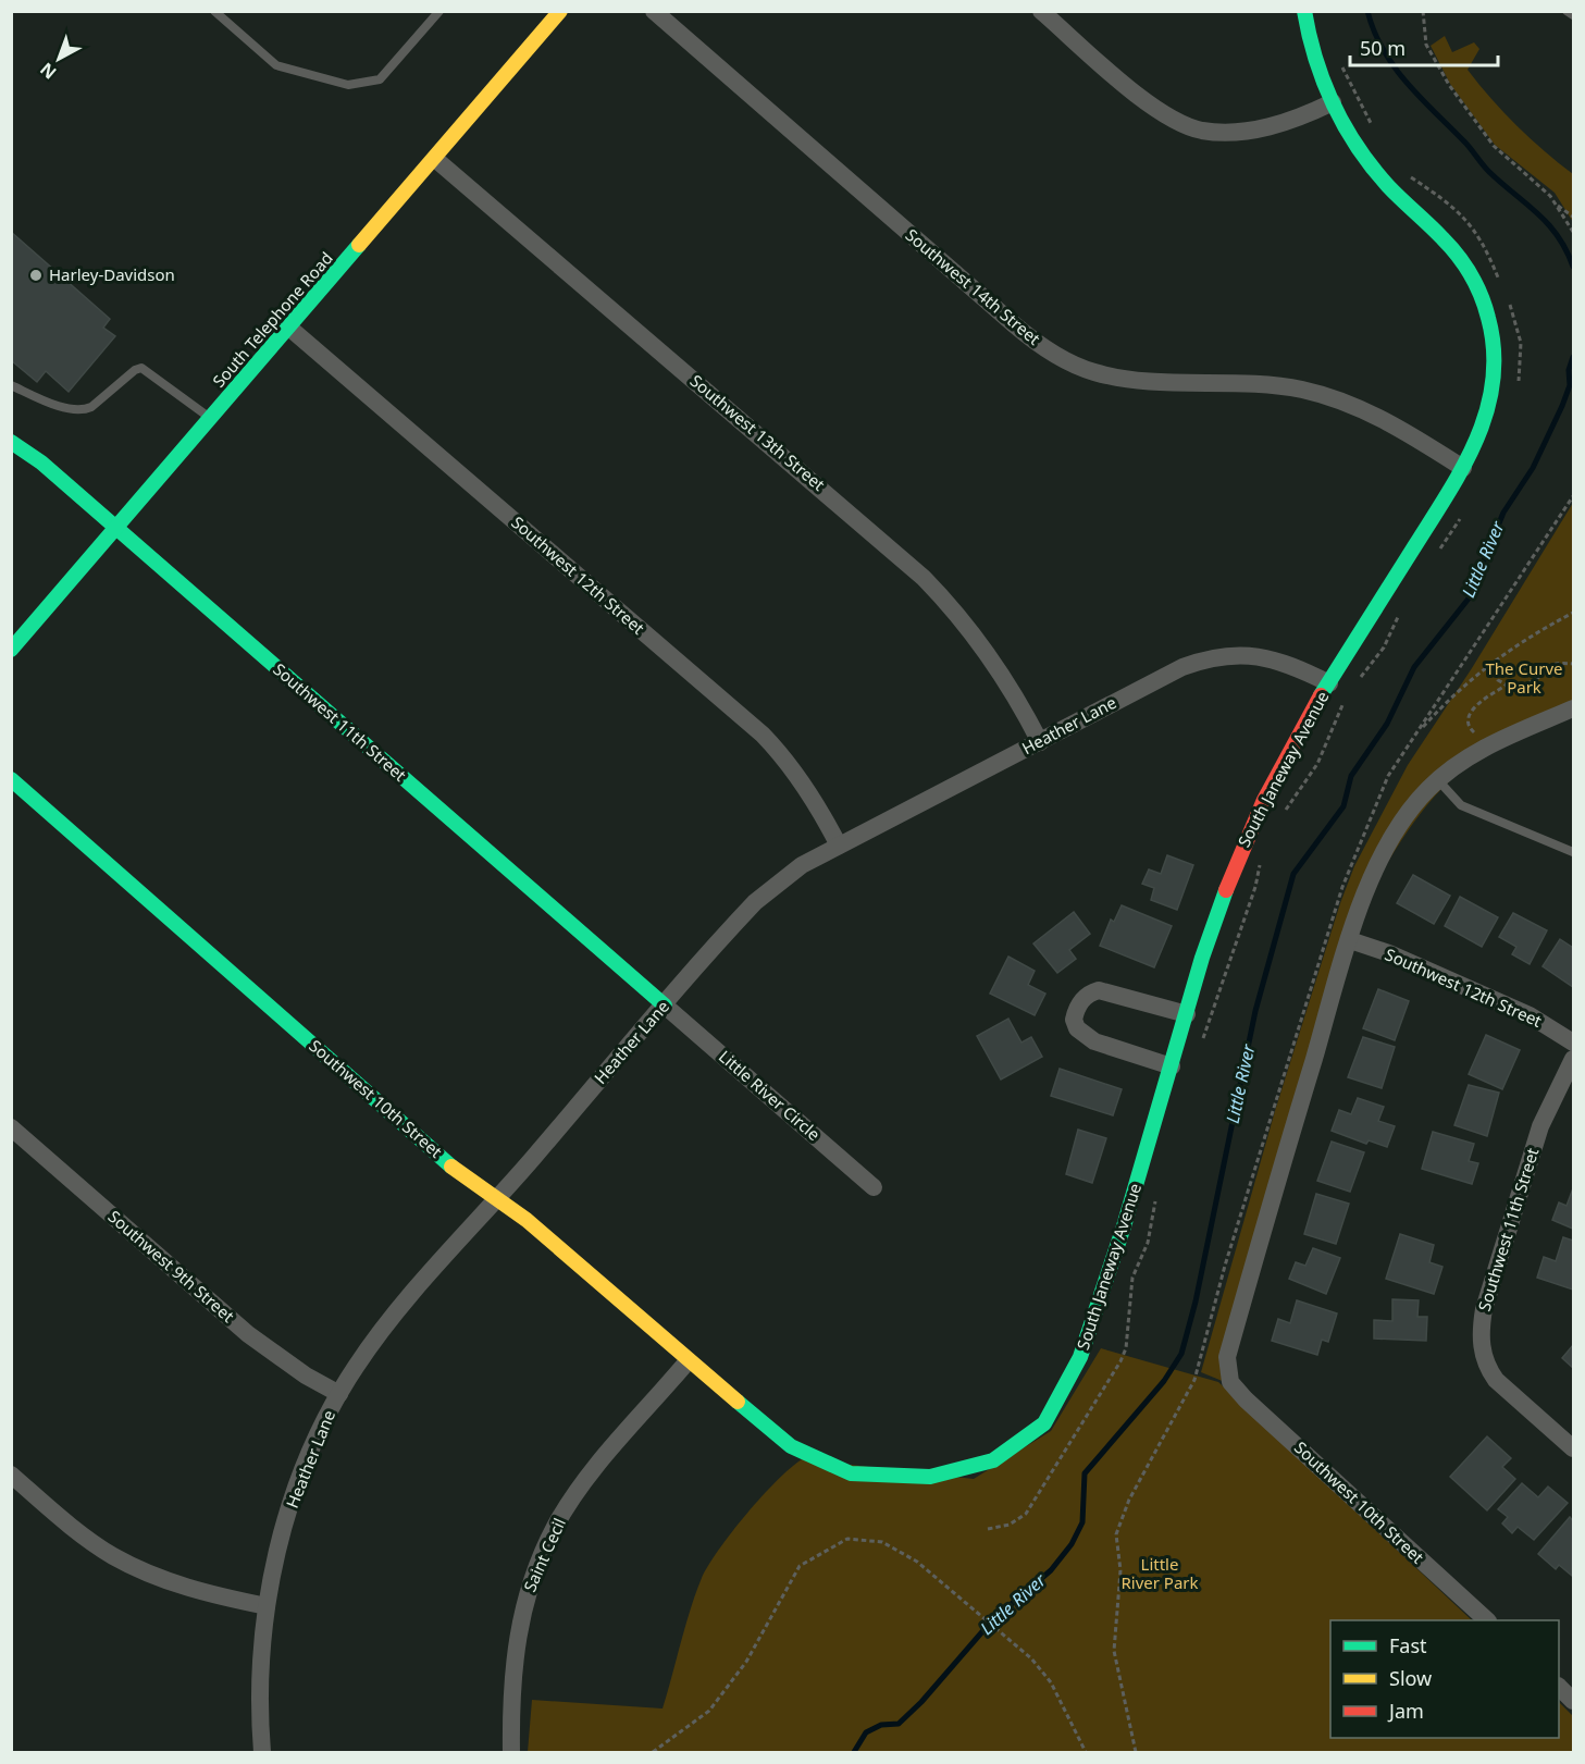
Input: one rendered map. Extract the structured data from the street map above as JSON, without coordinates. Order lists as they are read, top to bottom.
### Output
{
  "streets": {
    "street": [
      "Southwest 14th Street",
      "South Telephone Road",
      "Southwest 13th Street",
      "Southwest 12th Street",
      "Southwest 11th Street",
      "Heather Lane",
      "South Janeway Avenue",
      "Little River Circle",
      "Southwest 10th Street",
      "Southwest 9th Street",
      "Saint Cecil"
    ]
  },
  "crossings": [
    ["Southwest 14th Street", "South Janeway Avenue"],
    ["South Telephone Road", "Southwest 13th Street"],
    ["South Telephone Road", "Southwest 12th Street"],
    ["South Telephone Road", "Southwest 11th Street"],
    ["Southwest 13th Street", "Heather Lane"],
    ["Southwest 12th Street", "Heather Lane"],
    ["Southwest 12th Street", "Southwest 10th Street"],
    ["Southwest 11th Street", "Heather Lane"],
    ["Southwest 11th Street", "Little River Circle"],
    ["Heather Lane", "South Janeway Avenue"],
    ["Heather Lane", "Little River Circle"],
    ["Heather Lane", "Southwest 10th Street"],
    ["Heather Lane", "Southwest 9th Street"],
    ["South Janeway Avenue", "Southwest 10th Street"],
    ["Southwest 10th Street", "Saint Cecil"]
  ],
  "water": ["Little River"],
  "parks": ["The Curve Park", "Little River Park"],
  "places": ["Harley-Davidson"],
  "legend": ["Fast", "Slow", "Jam"],
  "scale_bar": "50 m",
  "north": "bottom left"
}
